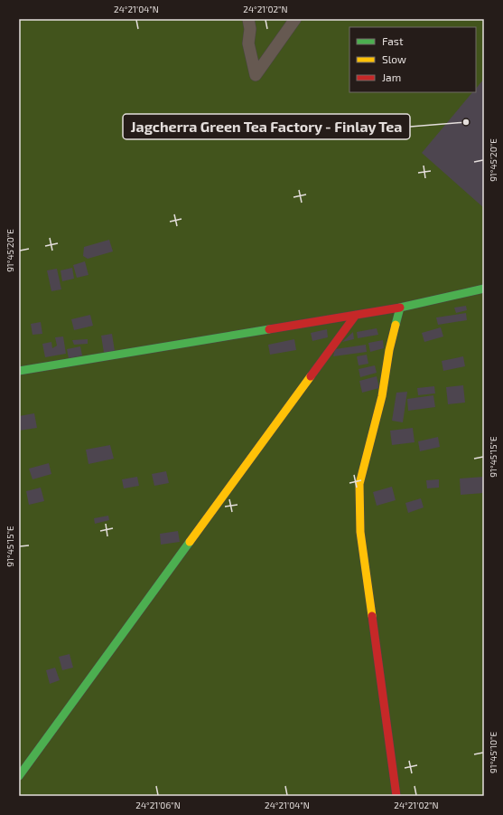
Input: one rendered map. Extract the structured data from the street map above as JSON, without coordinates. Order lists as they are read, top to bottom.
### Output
{
  "places": ["Jagcherra Green Tea Factory - Finlay Tea"],
  "legend": ["Fast", "Slow", "Jam"],
  "coordinates": [
    "24°21'04\"N",
    "24°21'02\"N",
    "91°45'20\"E",
    "91°45'15\"E",
    "91°45'10\"E",
    "24°21'06\"N"
  ]
}
